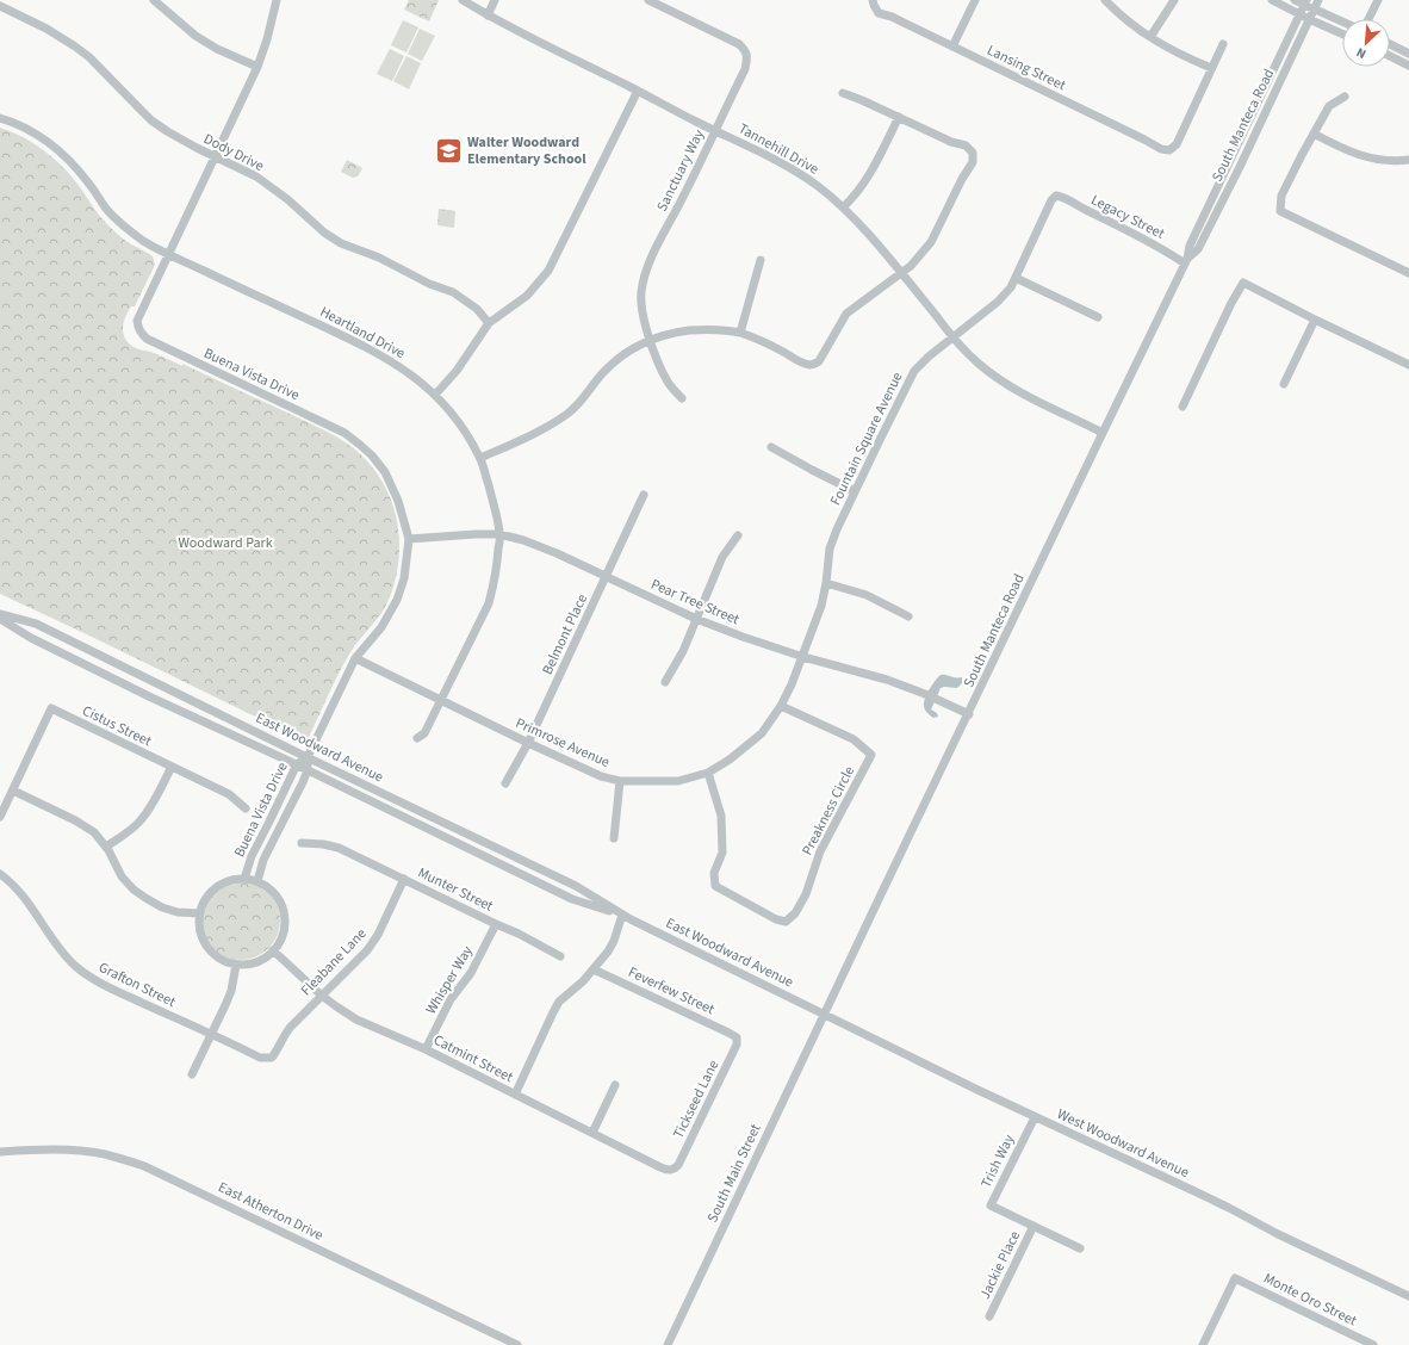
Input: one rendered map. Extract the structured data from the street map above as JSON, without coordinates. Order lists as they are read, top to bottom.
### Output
{
  "streets": {
    "street": [
      "Lansing Street",
      "South Manteca Road",
      "Tannehill Drive",
      "Dody Drive",
      "Sanctuary Way",
      "Legacy Street",
      "Heartland Drive",
      "Buena Vista Drive",
      "Fountain Square Avenue",
      "Pear Tree Street",
      "Belmont Place",
      "Cistus Street",
      "Primrose Avenue",
      "East Woodward Avenue",
      "Preakness Circle",
      "Munter Street",
      "Fleabane Lane",
      "Whisper Way",
      "Grafton Street",
      "Feverfew Street",
      "Catmint Street",
      "Tickseed Lane",
      "West Woodward Avenue",
      "Trish Way",
      "South Main Street",
      "East Atherton Drive",
      "Jackie Place",
      "Monte Oro Street"
    ]
  },
  "crossings": [
    ["South Manteca Road", "Tannehill Drive"],
    ["South Manteca Road", "Legacy Street"],
    ["South Manteca Road", "Pear Tree Street"],
    ["South Manteca Road", "East Woodward Avenue"],
    ["South Manteca Road", "West Woodward Avenue"],
    ["South Manteca Road", "South Main Street"],
    ["Tannehill Drive", "Sanctuary Way"],
    ["Tannehill Drive", "Fountain Square Avenue"],
    ["Dody Drive", "Buena Vista Drive"],
    ["Legacy Street", "Fountain Square Avenue"],
    ["Heartland Drive", "Buena Vista Drive"],
    ["Heartland Drive", "Pear Tree Street"],
    ["Heartland Drive", "Primrose Avenue"],
    ["Buena Vista Drive", "Pear Tree Street"],
    ["Buena Vista Drive", "Primrose Avenue"],
    ["Buena Vista Drive", "East Woodward Avenue"],
    ["Buena Vista Drive", "Catmint Street"],
    ["Fountain Square Avenue", "Pear Tree Street"],
    ["Fountain Square Avenue", "Primrose Avenue"],
    ["Pear Tree Street", "Belmont Place"],
    ["Pear Tree Street", "Primrose Avenue"],
    ["Belmont Place", "Primrose Avenue"],
    ["Primrose Avenue", "Preakness Circle"],
    ["East Woodward Avenue", "West Woodward Avenue"],
    ["East Woodward Avenue", "South Main Street"],
    ["Munter Street", "Fleabane Lane"],
    ["Munter Street", "Whisper Way"],
    ["Fleabane Lane", "Grafton Street"],
    ["Fleabane Lane", "Catmint Street"],
    ["Whisper Way", "Catmint Street"],
    ["Feverfew Street", "Tickseed Lane"],
    ["Catmint Street", "Tickseed Lane"],
    ["West Woodward Avenue", "Trish Way"],
    ["West Woodward Avenue", "South Main Street"],
    ["Trish Way", "Jackie Place"]
  ],
  "parks": ["Woodward Park"],
  "places": {
    "school or university": ["Walter Woodward Elementary School"]
  },
  "north": "bottom left"
}
